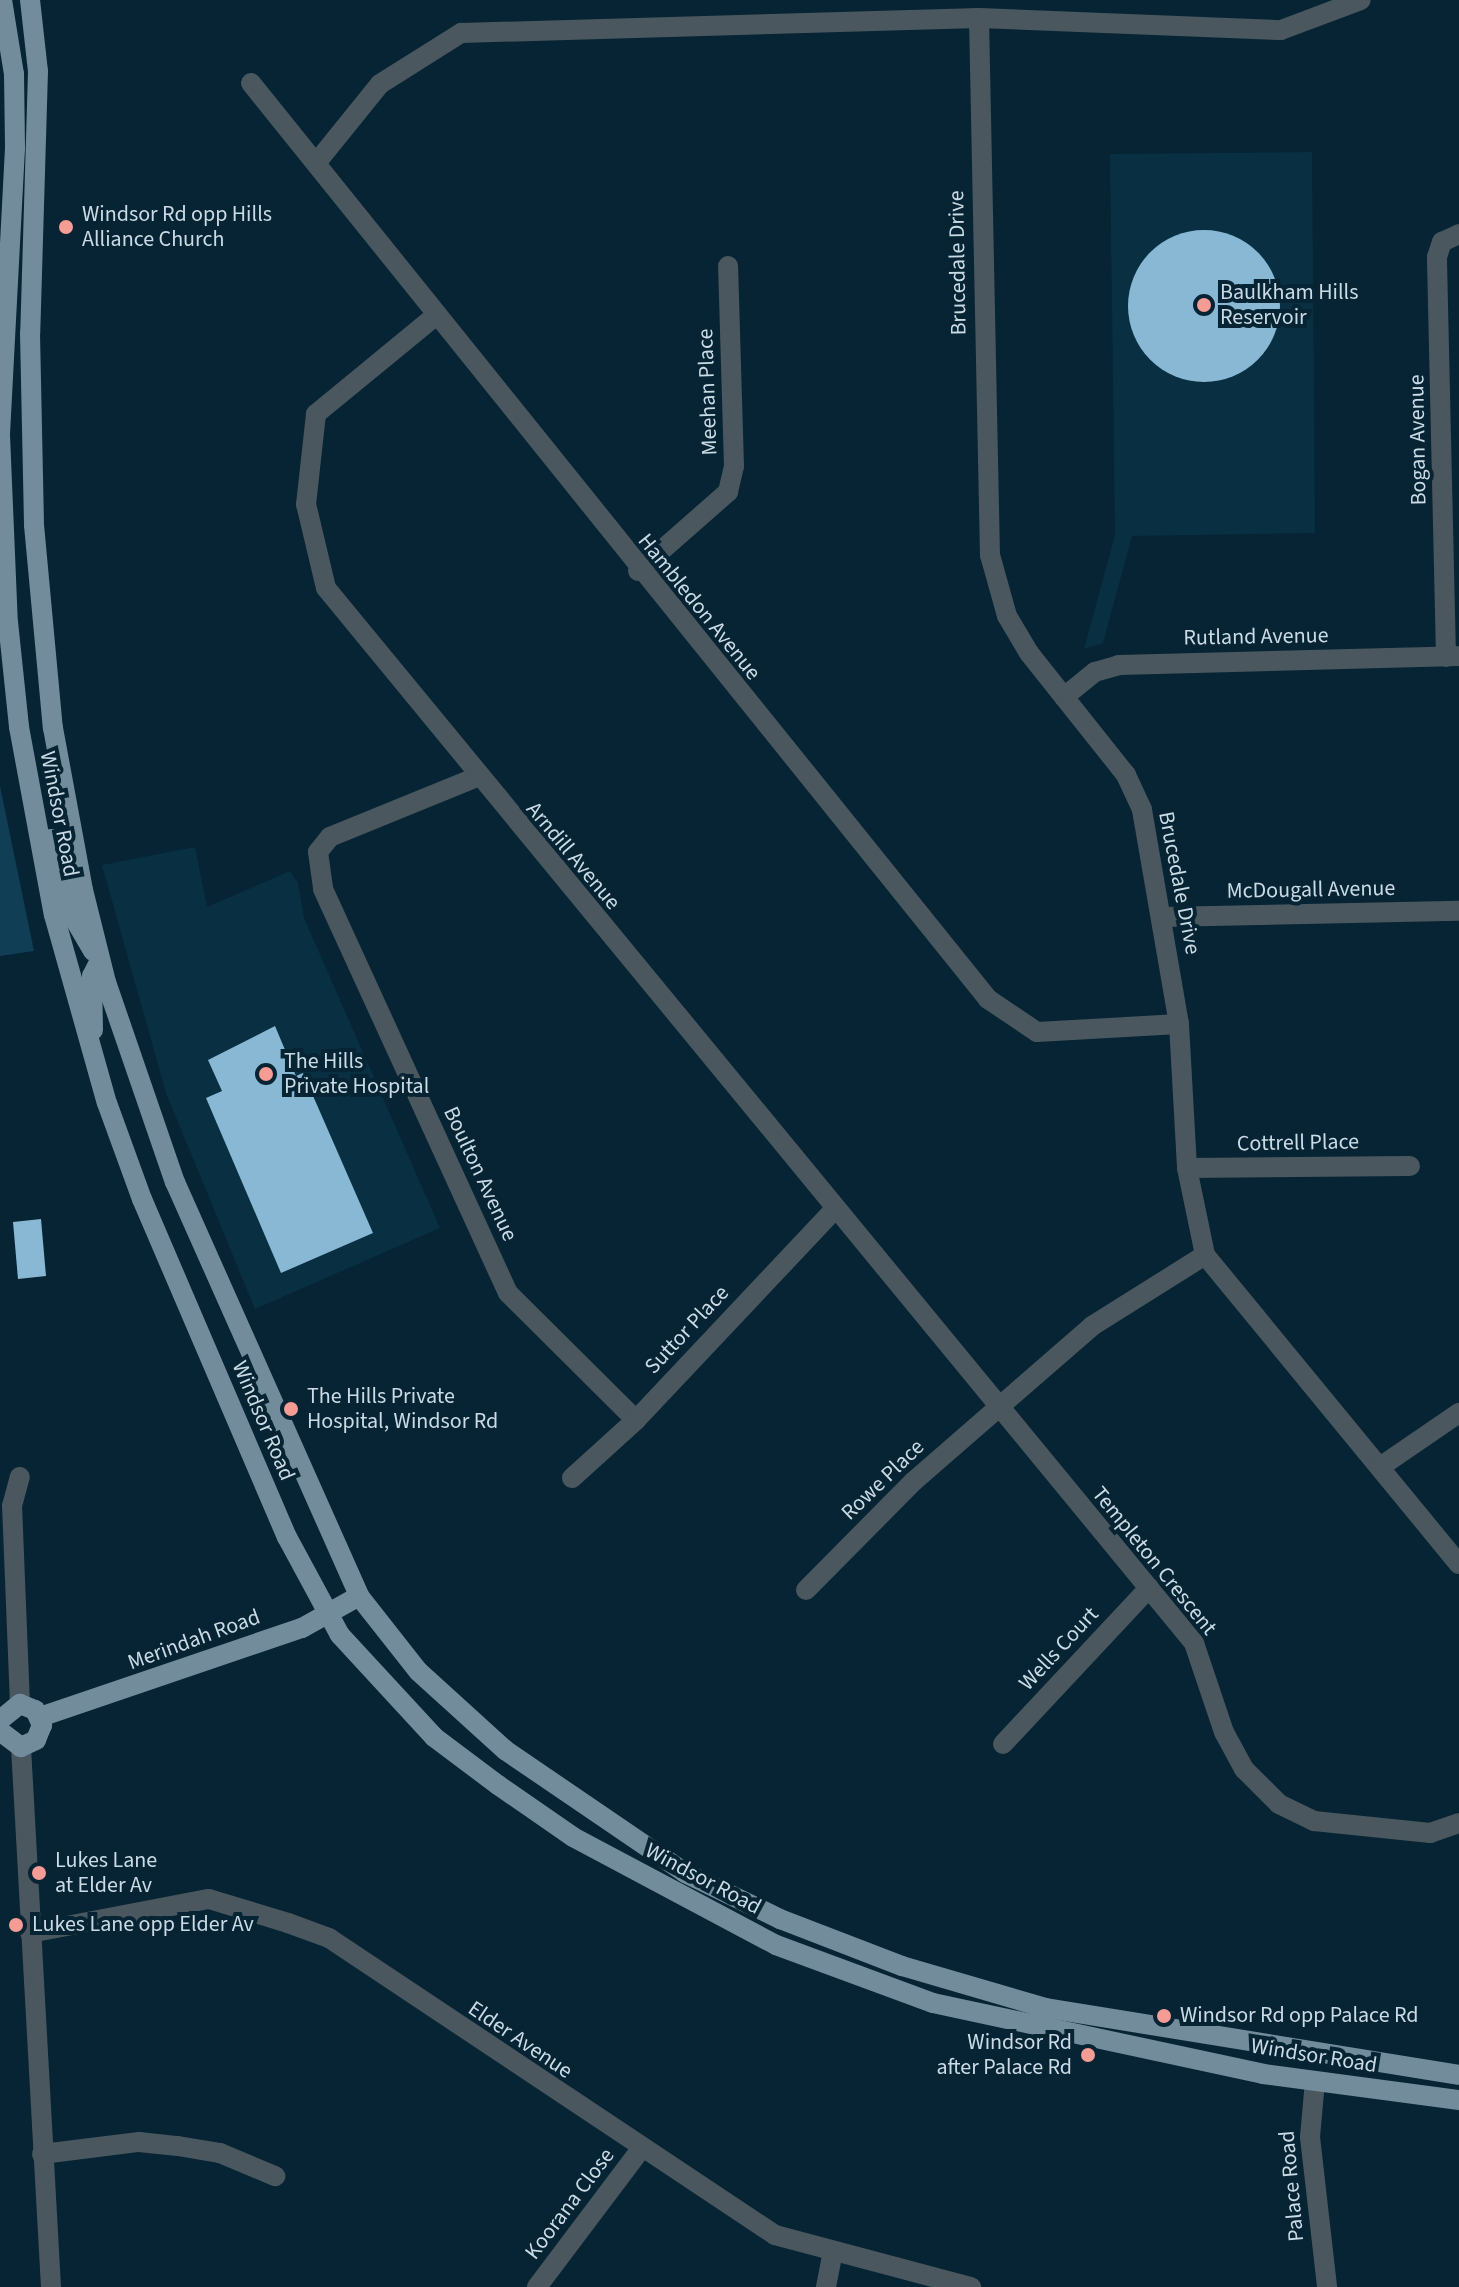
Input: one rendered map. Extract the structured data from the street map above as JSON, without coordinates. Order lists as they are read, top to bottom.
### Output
{
  "streets": {
    "main road": ["Windsor Road", "Merindah Road"],
    "street": [
      "Brucedale Drive",
      "Meehan Place",
      "Bogan Avenue",
      "Hambledon Avenue",
      "Rutland Avenue",
      "Arndill Avenue",
      "McDougall Avenue",
      "Cottrell Place",
      "Boulton Avenue",
      "Suttor Place",
      "Rowe Place",
      "Templeton Crescent",
      "Wells Court",
      "Elder Avenue",
      "Palace Road",
      "Koorana Close"
    ]
  },
  "crossings": [
    ["Brucedale Drive", "Hambledon Avenue"],
    ["Brucedale Drive", "Rutland Avenue"],
    ["Brucedale Drive", "McDougall Avenue"],
    ["Brucedale Drive", "Cottrell Place"],
    ["Brucedale Drive", "Rowe Place"],
    ["Meehan Place", "Hambledon Avenue"],
    ["Bogan Avenue", "Rutland Avenue"],
    ["Hambledon Avenue", "Arndill Avenue"],
    ["Windsor Road", "Merindah Road"],
    ["Windsor Road", "Palace Road"],
    ["Arndill Avenue", "Boulton Avenue"],
    ["Arndill Avenue", "Suttor Place"],
    ["Arndill Avenue", "Rowe Place"],
    ["Arndill Avenue", "Templeton Crescent"],
    ["Boulton Avenue", "Suttor Place"],
    ["Rowe Place", "Templeton Crescent"],
    ["Templeton Crescent", "Wells Court"],
    ["Elder Avenue", "Koorana Close"]
  ],
  "places": [
    "Windsor Rd opp Hills Alliance Church",
    "Baulkham Hills Reservoir",
    "The Hills Private Hospital",
    "The Hills Private Hospital, Windsor Rd",
    "Lukes Lane at Elder Av",
    "Lukes Lane opp Elder Av",
    "Windsor Rd opp Palace Rd",
    "Windsor Rd after Palace Rd"
  ]
}
